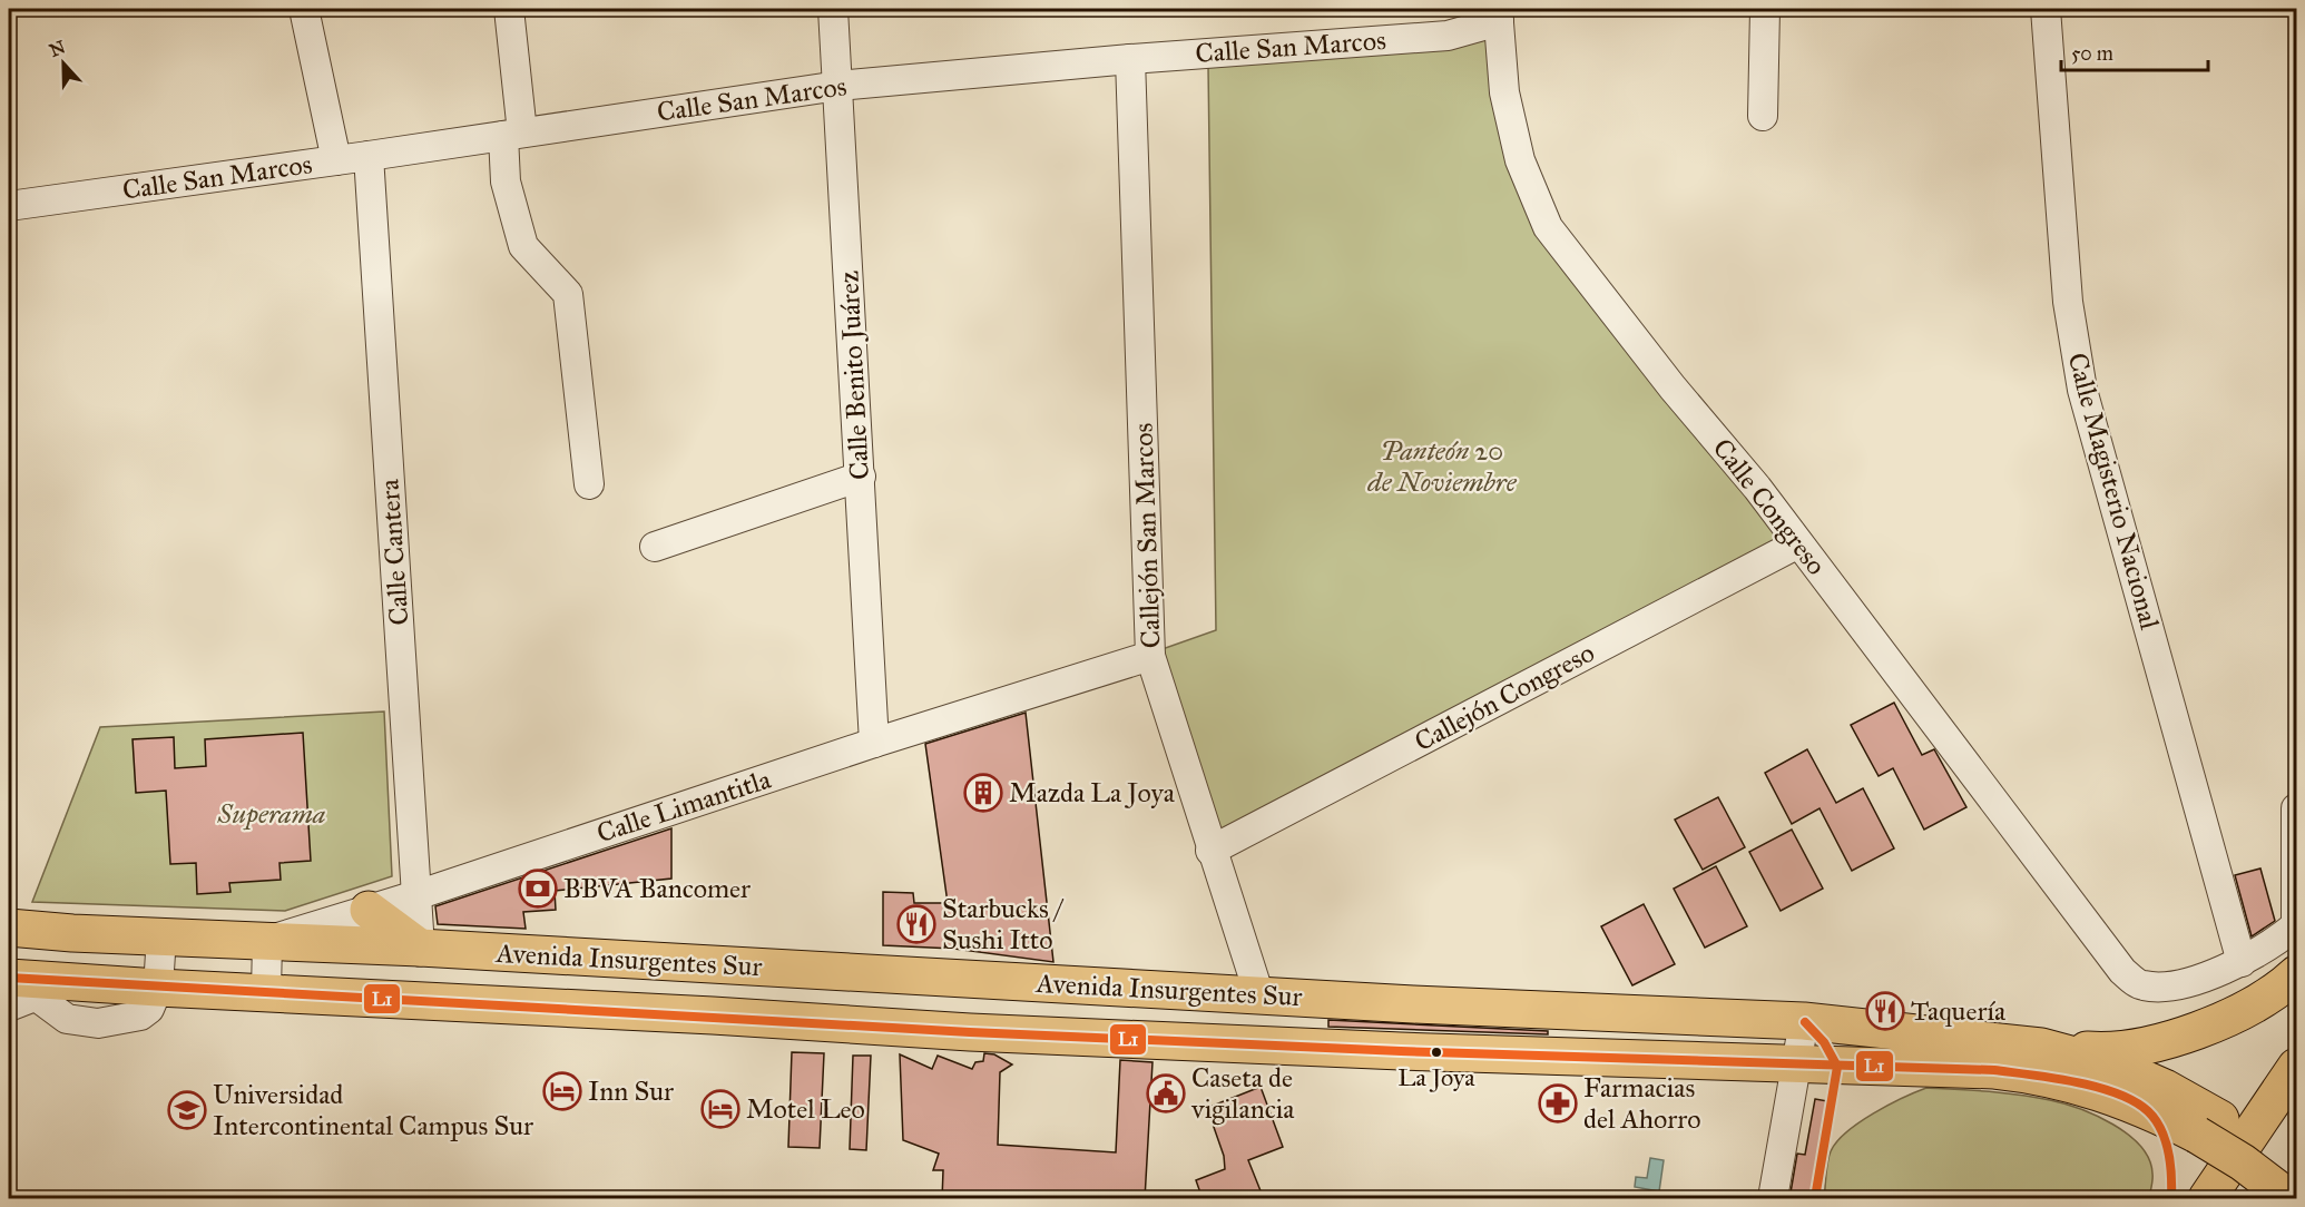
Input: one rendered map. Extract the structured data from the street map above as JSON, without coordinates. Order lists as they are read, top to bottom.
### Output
{
  "streets": {
    "main road": ["Avenida Insurgentes Sur"],
    "street": [
      "Calle San Marcos",
      "Calle Benito Juárez",
      "Calle Magisterio Nacional",
      "Calle Congreso",
      "Callejón San Marcos",
      "Calle Cantera",
      "Callejón Congreso",
      "Calle Limantitla"
    ]
  },
  "crossings": [
    ["Calle San Marcos", "Calle Benito Juárez"],
    ["Calle San Marcos", "Calle Congreso"],
    ["Calle San Marcos", "Callejón San Marcos"],
    ["Calle San Marcos", "Calle Cantera"],
    ["Calle Benito Juárez", "Calle Limantitla"],
    ["Calle Magisterio Nacional", "Calle Congreso"],
    ["Calle Congreso", "Callejón Congreso"],
    ["Callejón San Marcos", "Callejón Congreso"],
    ["Callejón San Marcos", "Calle Limantitla"],
    ["Callejón San Marcos", "Avenida Insurgentes Sur"],
    ["Calle Cantera", "Calle Limantitla"],
    ["Calle Cantera", "Avenida Insurgentes Sur"],
    ["Calle Limantitla", "Avenida Insurgentes Sur"]
  ],
  "parks": ["Panteón 20 de Noviembre", "Superama"],
  "places": {
    "building": ["Mazda La Joya"],
    "bank": ["BBVA Bancomer"],
    "restaurant": ["Starbucks / Sushi Itto", "Taquería"],
    "other": ["La Joya"],
    "hotel": ["Inn Sur", "Motel Leo"],
    "public building": ["Caseta de vigilancia"],
    "pharmacy": ["Farmacias del Ahorro"],
    "school or university": ["Universidad Intercontinental Campus Sur"]
  },
  "lines": ["transit line L1"],
  "scale_bar": "50 m",
  "north": "top"
}
